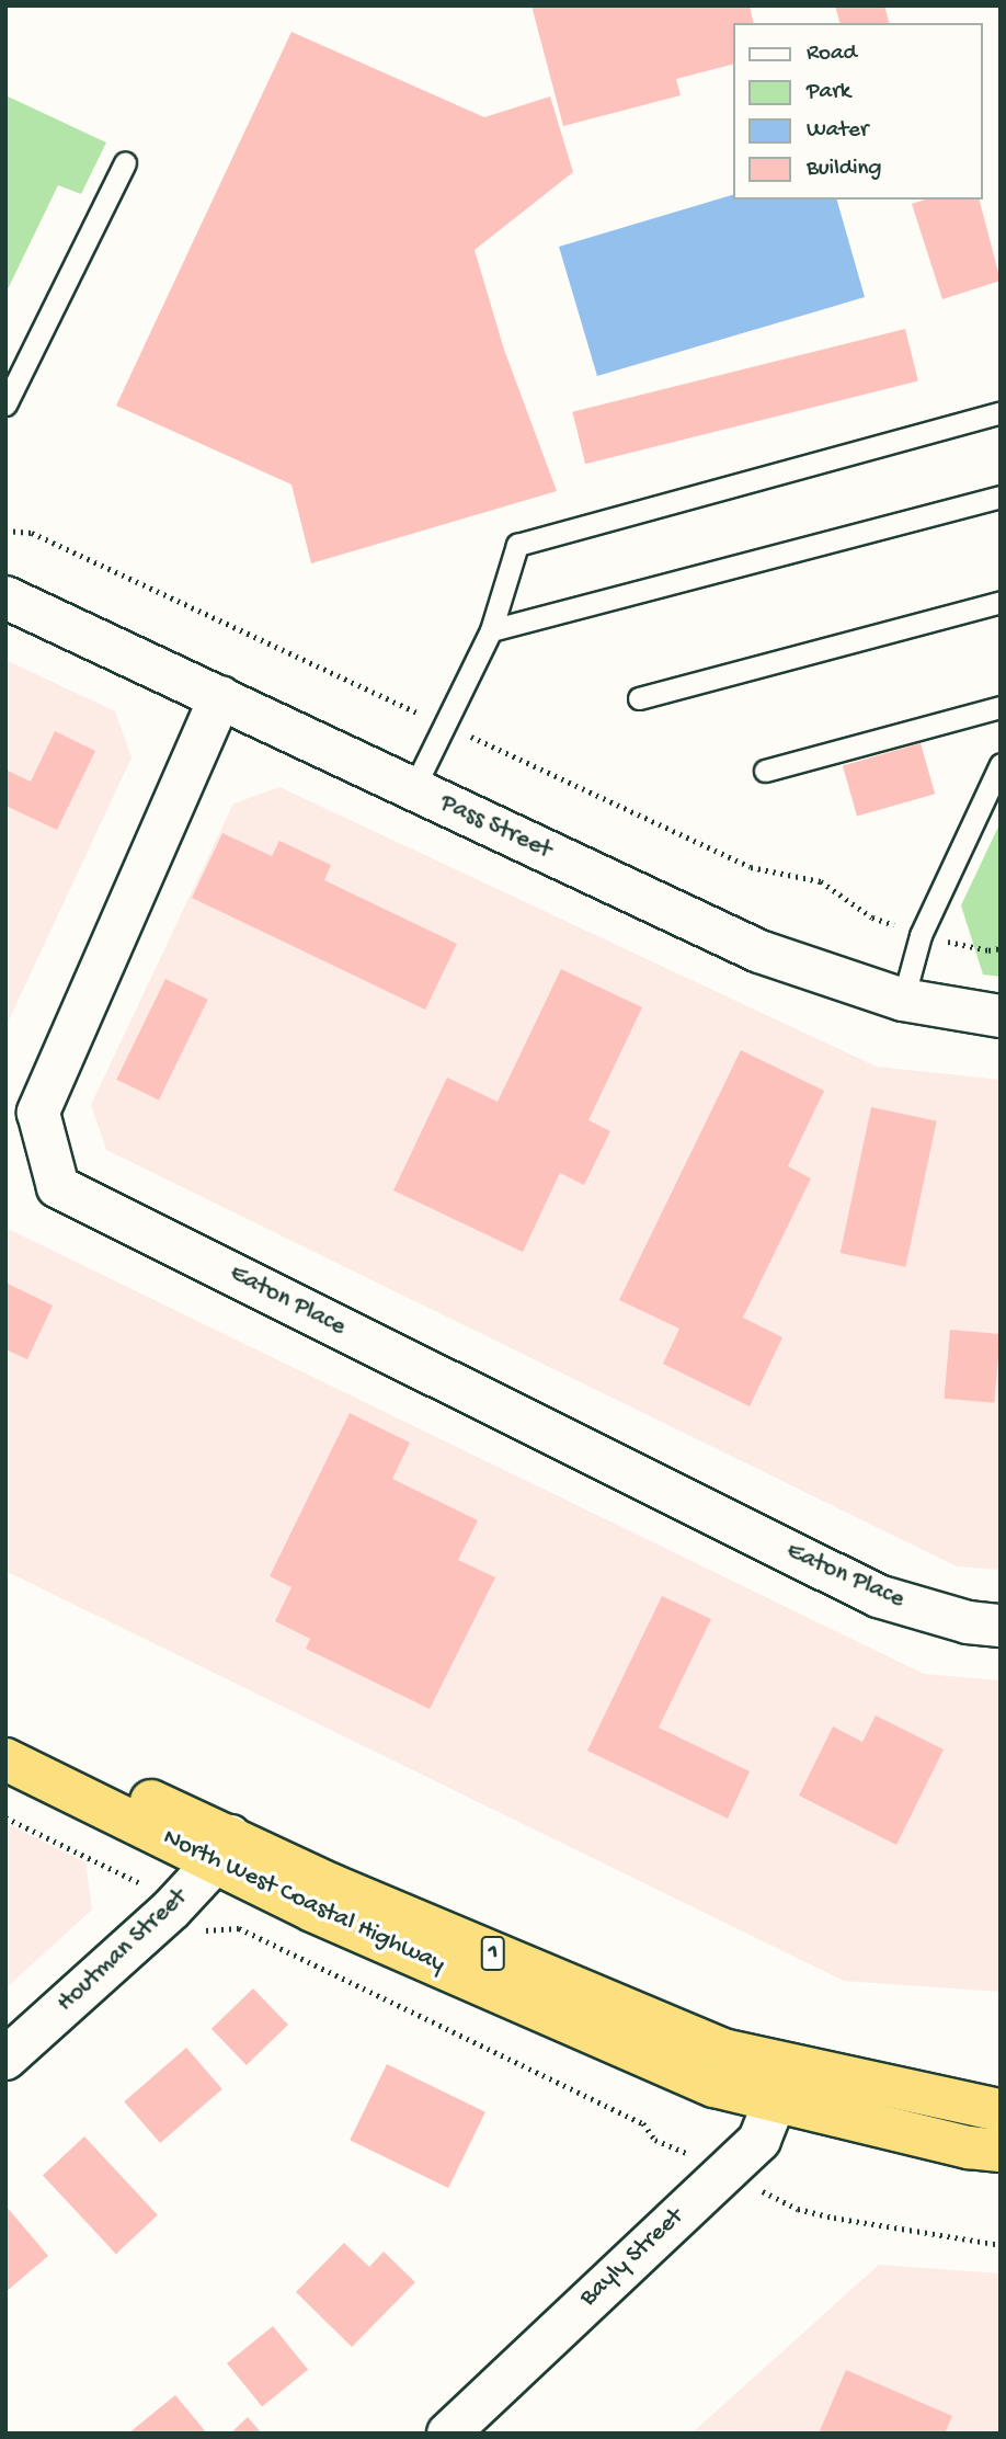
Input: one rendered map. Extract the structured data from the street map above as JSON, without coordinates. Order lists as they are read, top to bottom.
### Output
{
  "streets": {
    "highway": ["North West Coastal Highway", "1"],
    "street": [
      "Pass Street",
      "Eaton Place",
      "Houtman Street",
      "Bayly Street"
    ]
  },
  "crossings": [
    ["Pass Street", "Eaton Place"],
    ["North West Coastal Highway", "Houtman Street"],
    ["North West Coastal Highway", "Bayly Street"]
  ],
  "legend": [
    "Road",
    "Park",
    "Water",
    "Building"
  ]
}
